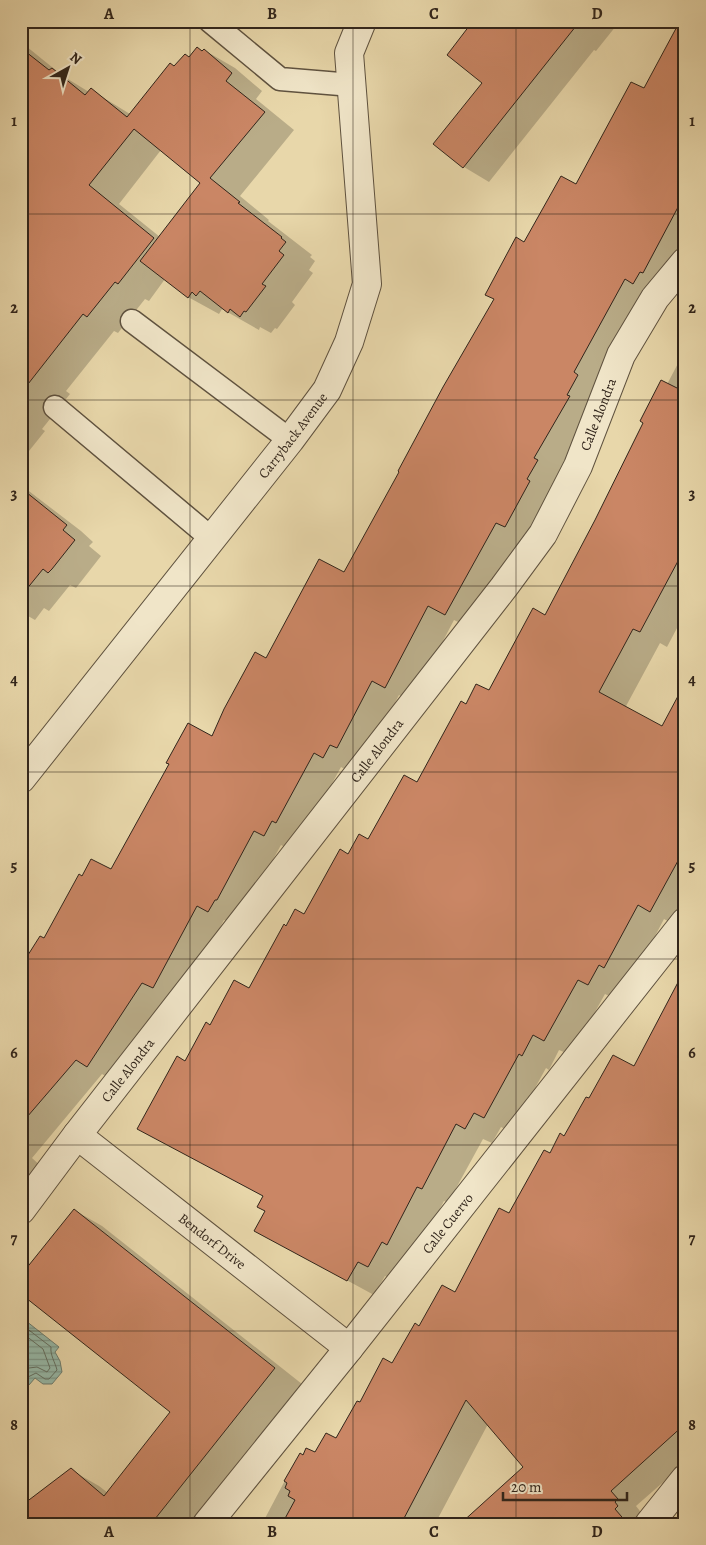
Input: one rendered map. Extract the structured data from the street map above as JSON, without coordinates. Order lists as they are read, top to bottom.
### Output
{
  "streets": {
    "street": [
      "Calle Alondra",
      "Carryback Avenue",
      "Calle Cuervo",
      "Bendorf Drive"
    ]
  },
  "crossings": [
    ["Calle Alondra", "Bendorf Drive"],
    ["Calle Cuervo", "Bendorf Drive"]
  ],
  "scale_bar": "20 m",
  "north": "top right",
  "grid": {
    "columns": [
      "A",
      "B",
      "C",
      "D"
    ],
    "rows": [
      "1",
      "2",
      "3",
      "4",
      "5",
      "6",
      "7",
      "8"
    ]
  }
}
